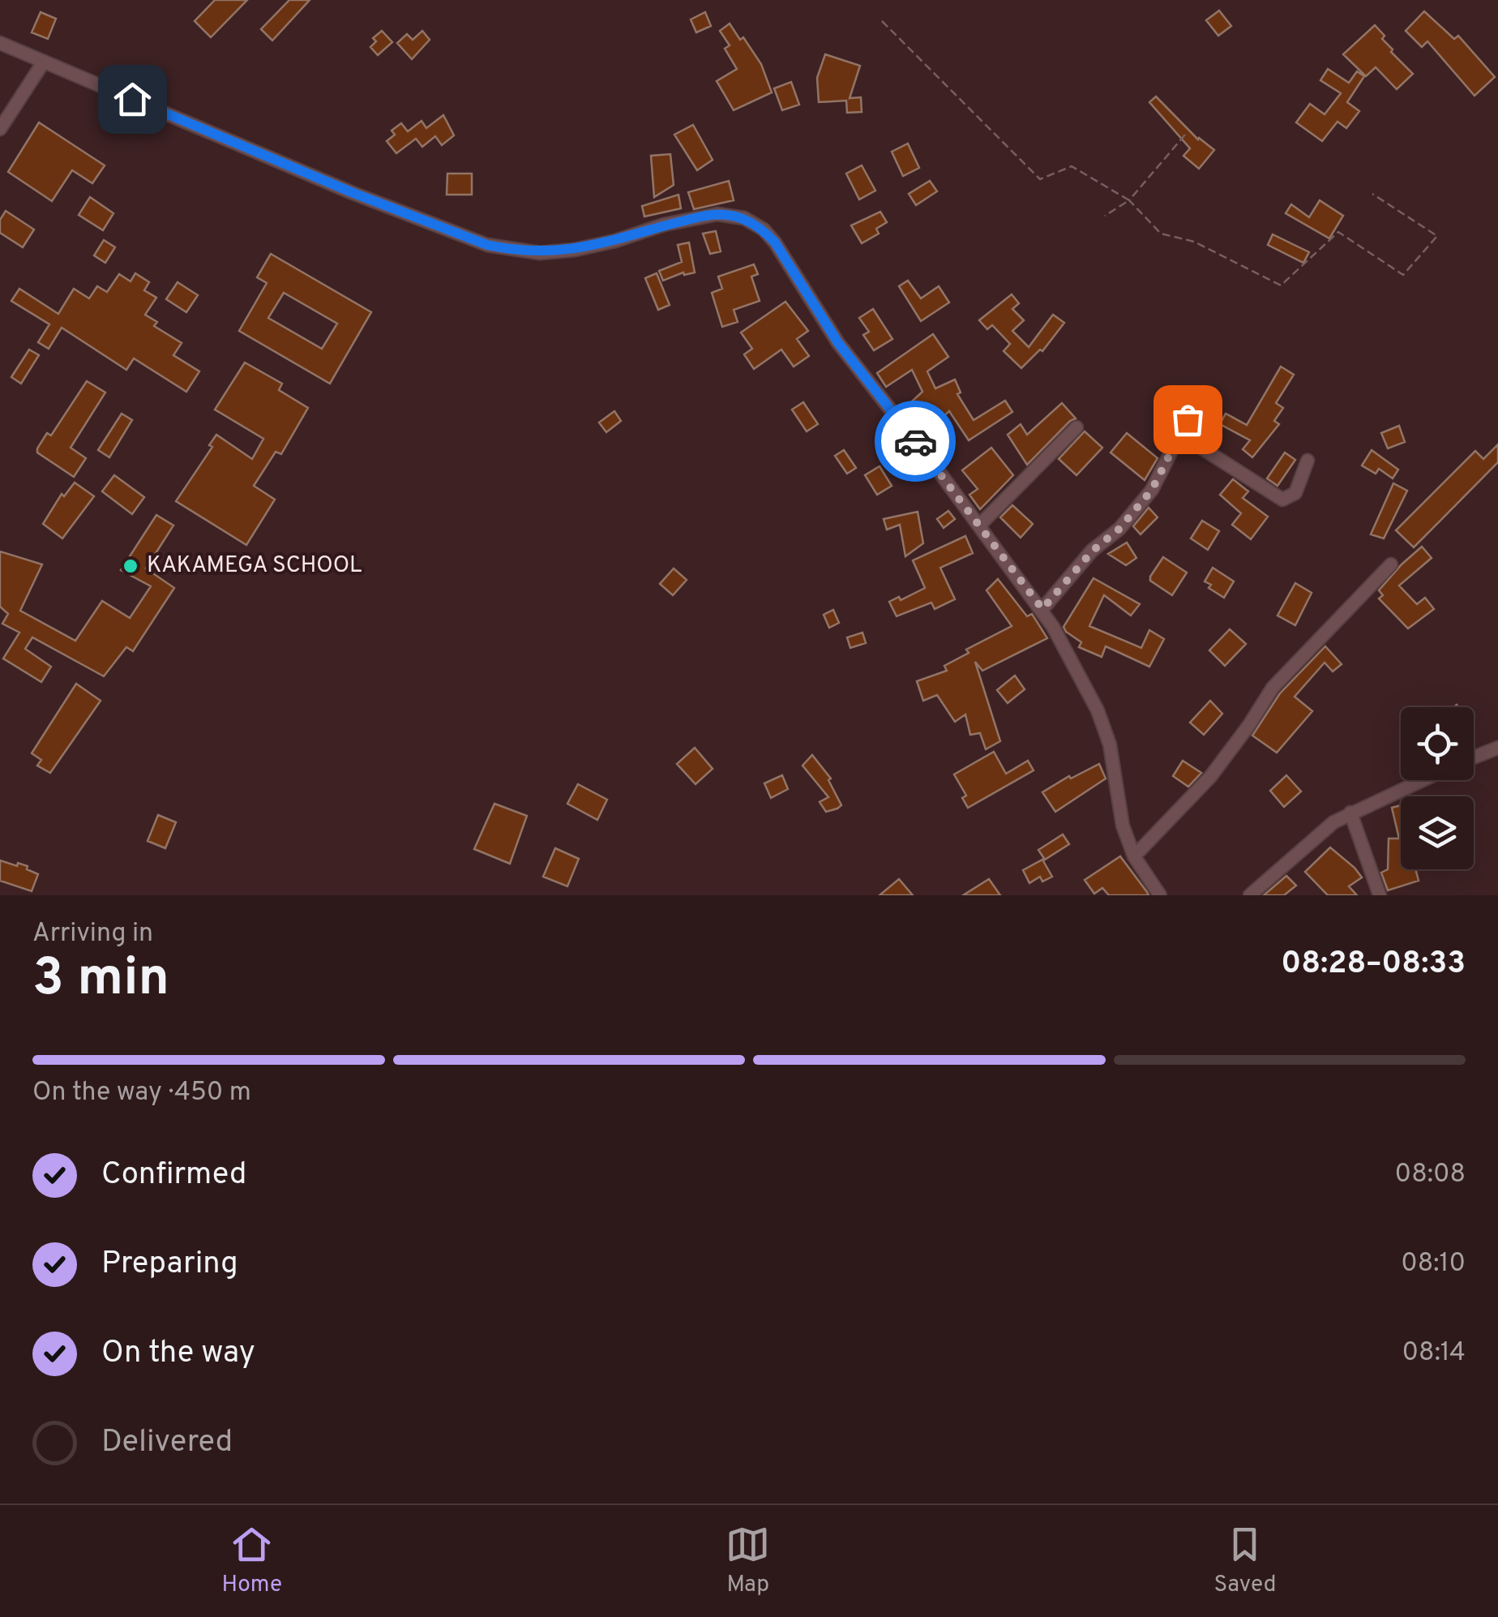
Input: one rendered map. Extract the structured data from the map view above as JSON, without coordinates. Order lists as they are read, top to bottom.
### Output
{
  "places": ["KAKAMEGA SCHOOL"],
  "page": {
    "heading": ["3 min", "Arriving in", "08:28–08:33"],
    "bar": "On the way · 450 m",
    "list": [
      ["Confirmed", "08:08"],
      ["Preparing", "08:10"],
      ["On the way", "08:14"],
      "Delivered"
    ],
    "tabs": ["Home", "Map", "Saved"]
  }
}
